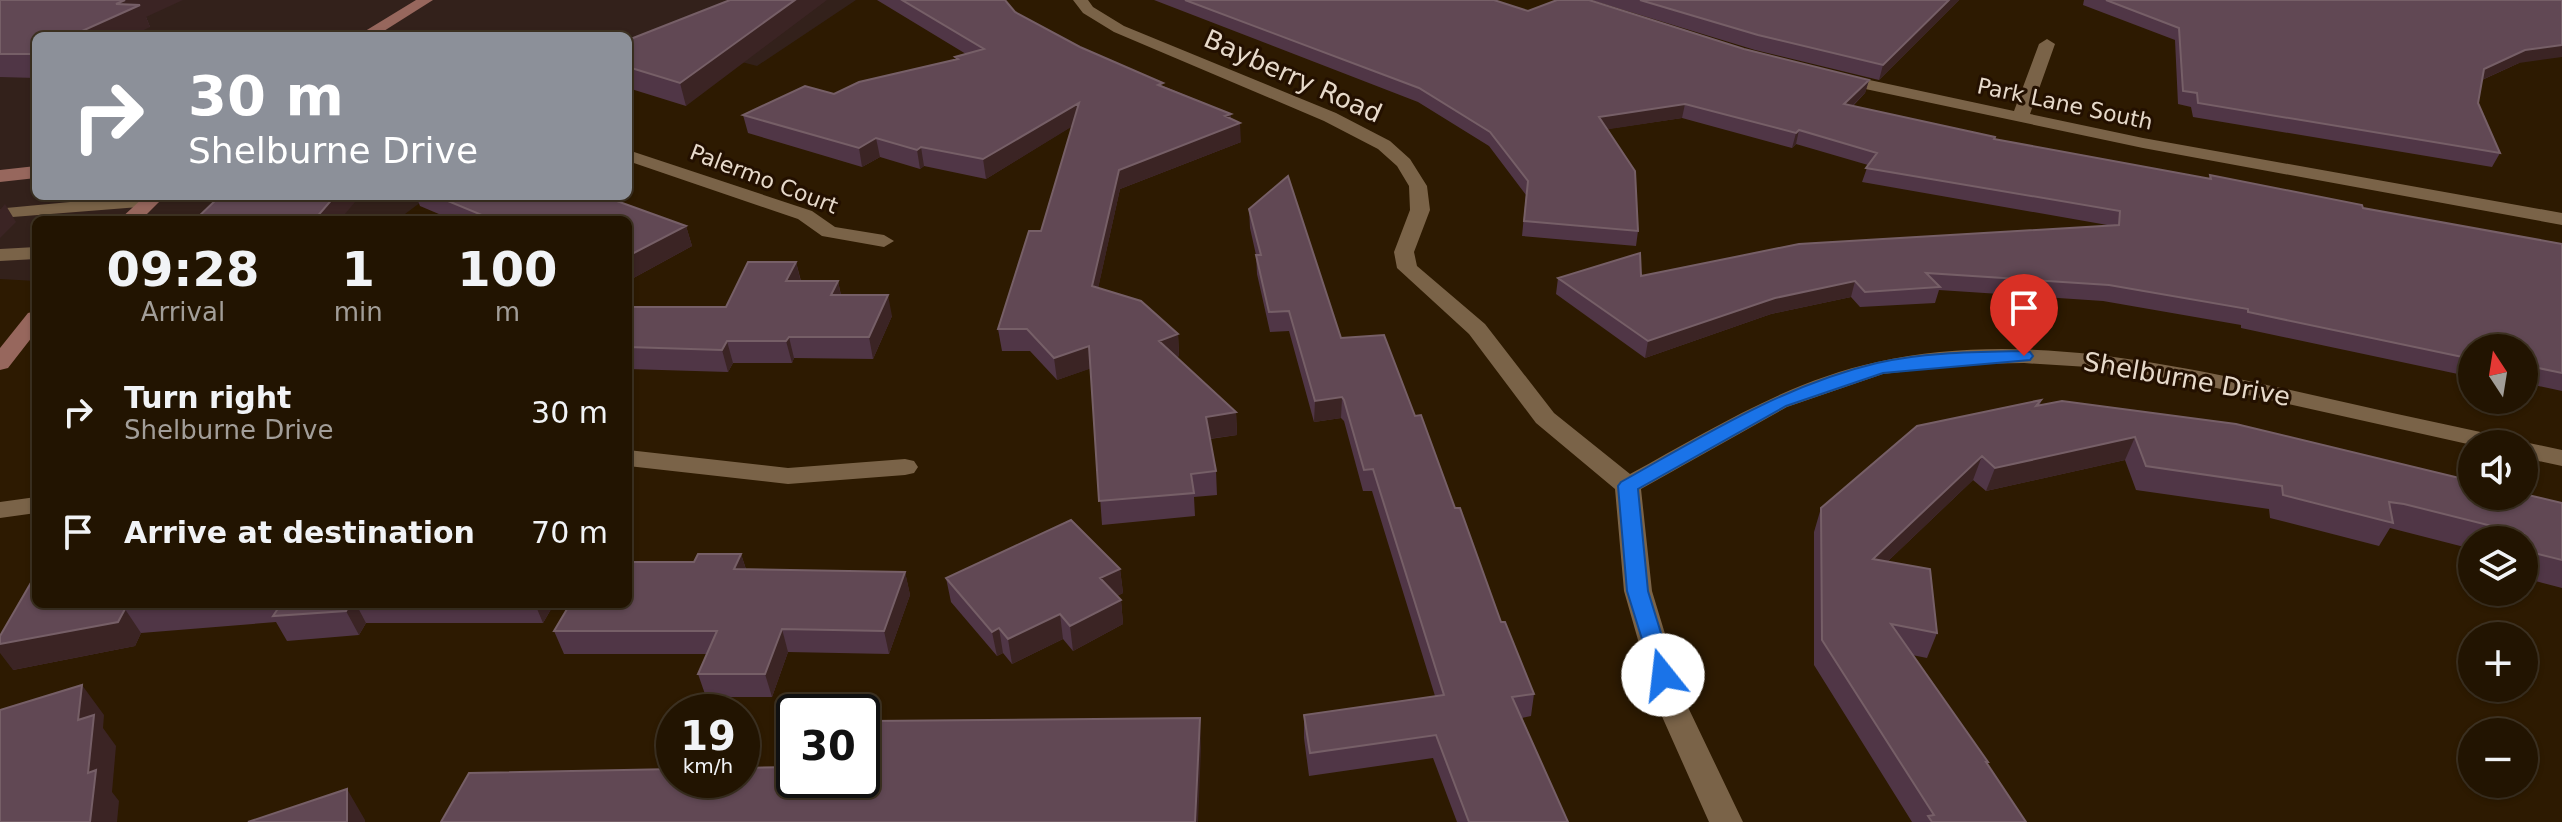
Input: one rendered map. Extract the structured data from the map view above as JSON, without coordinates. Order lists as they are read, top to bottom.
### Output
{
  "streets": {
    "street": [
      "Bayberry Road",
      "Park Lane South",
      "Palermo Court",
      "Shelburne Drive"
    ]
  },
  "crossings": [
    ["Bayberry Road", "Shelburne Drive"]
  ],
  "north": "top",
  "page": {
    "turn": ["30 m", "Shelburne Drive"],
    "eta": [
      "09:28",
      "Arrival",
      "1",
      "min",
      "100",
      "m"
    ],
    "map_buttons": ["+", "−"],
    "list": [
      {
        "name": "Turn right",
        "note": "Shelburne Drive",
        "value": "30 m"
      },
      {
        "name": "Arrive at destination",
        "value": "70 m"
      }
    ],
    "speed": "19 km/h",
    "limit": "30"
  }
}
